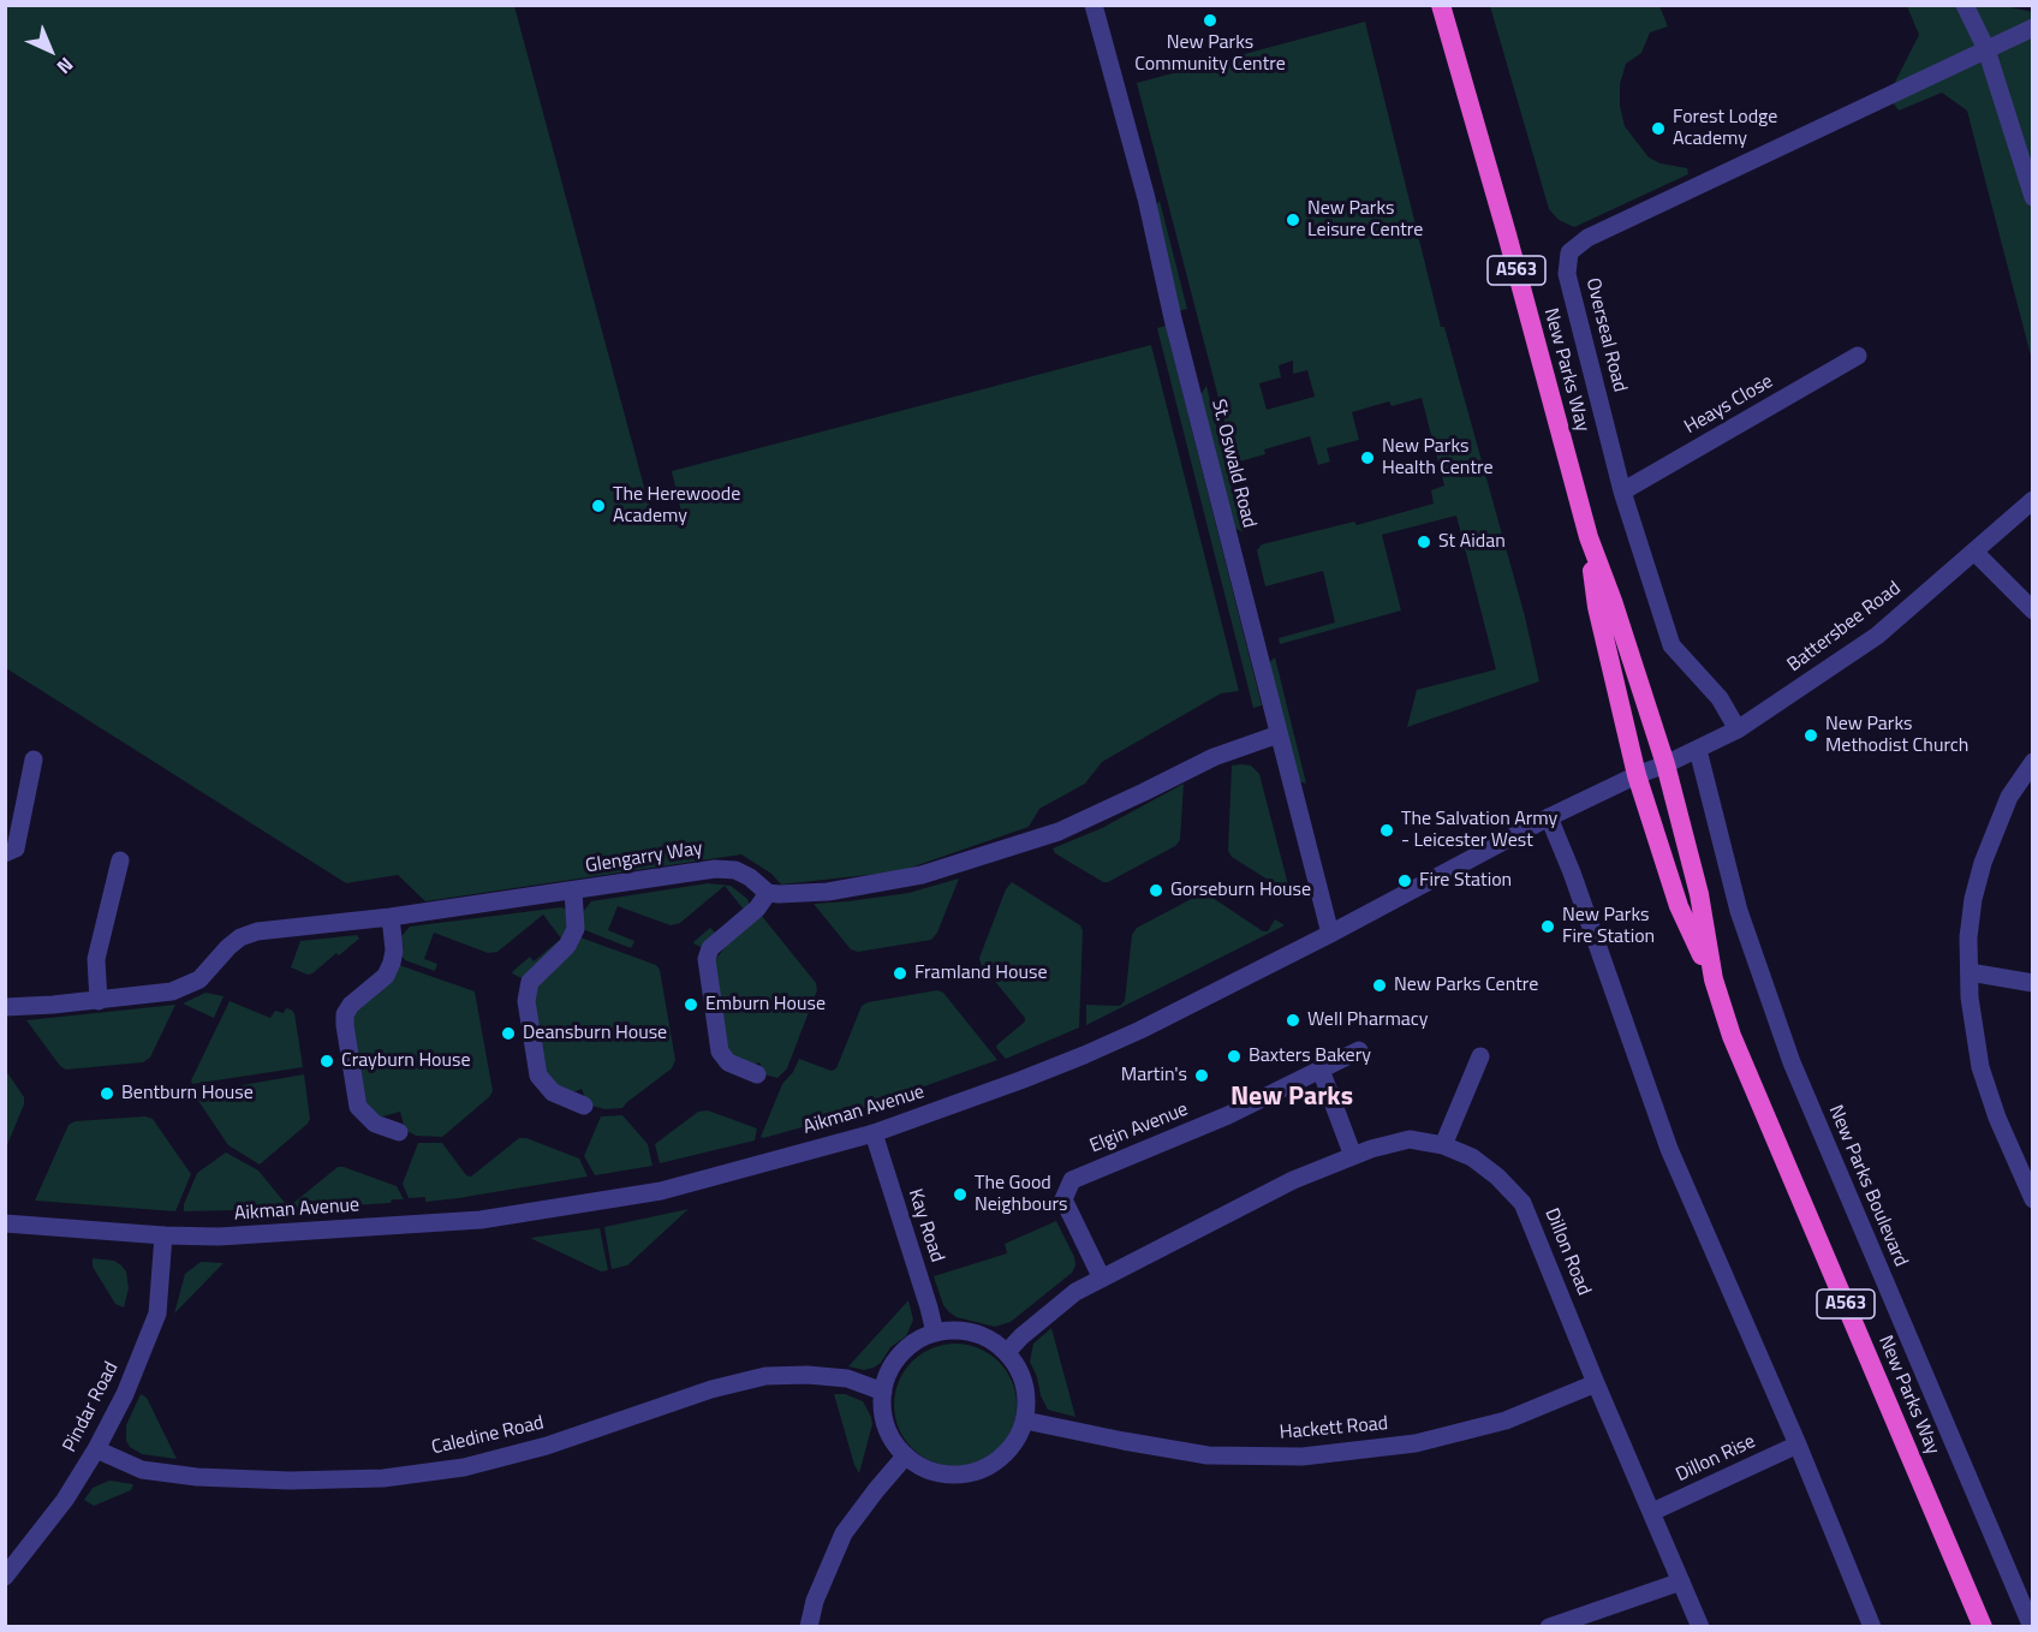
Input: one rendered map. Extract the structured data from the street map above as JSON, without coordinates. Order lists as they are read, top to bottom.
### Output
{
  "streets": {
    "highway": ["A563", "New Parks Way"],
    "street": [
      "Overseal Road",
      "Heays Close",
      "St. Oswald Road",
      "Battersbee Road",
      "Glengarry Way",
      "Aikman Avenue",
      "Elgin Avenue",
      "New Parks Boulevard",
      "Kay Road",
      "Dillon Road",
      "Pindar Road",
      "Hackett Road",
      "Caledine Road",
      "Dillon Rise"
    ]
  },
  "crossings": [
    ["Overseal Road", "Heays Close"],
    ["Overseal Road", "Battersbee Road"],
    ["New Parks Way", "Battersbee Road"],
    ["New Parks Way", "Aikman Avenue"],
    ["St. Oswald Road", "Aikman Avenue"],
    ["Battersbee Road", "Aikman Avenue"],
    ["Battersbee Road", "New Parks Boulevard"],
    ["Aikman Avenue", "Kay Road"],
    ["Aikman Avenue", "Pindar Road"],
    ["Elgin Avenue", "Dillon Road"],
    ["Kay Road", "Dillon Road"],
    ["Kay Road", "Hackett Road"],
    ["Kay Road", "Caledine Road"],
    ["Dillon Road", "Hackett Road"],
    ["Dillon Road", "Caledine Road"],
    ["Dillon Road", "Dillon Rise"],
    ["Pindar Road", "Caledine Road"],
    ["Hackett Road", "Caledine Road"]
  ],
  "districts": ["New Parks"],
  "places": [
    "New Parks Community Centre",
    "Forest Lodge Academy",
    "New Parks Leisure Centre",
    "New Parks Health Centre",
    "The Herewoode Academy",
    "St Aidan",
    "New Parks Methodist Church",
    "The Salvation Army - Leicester West",
    "Fire Station",
    "Gorseburn House",
    "New Parks Fire Station",
    "Framland House",
    "New Parks Centre",
    "Emburn House",
    "Well Pharmacy",
    "Deansburn House",
    "Baxters Bakery",
    "Crayburn House",
    "Martin's",
    "Bentburn House",
    "The Good Neighbours"
  ],
  "north": "bottom right"
}
